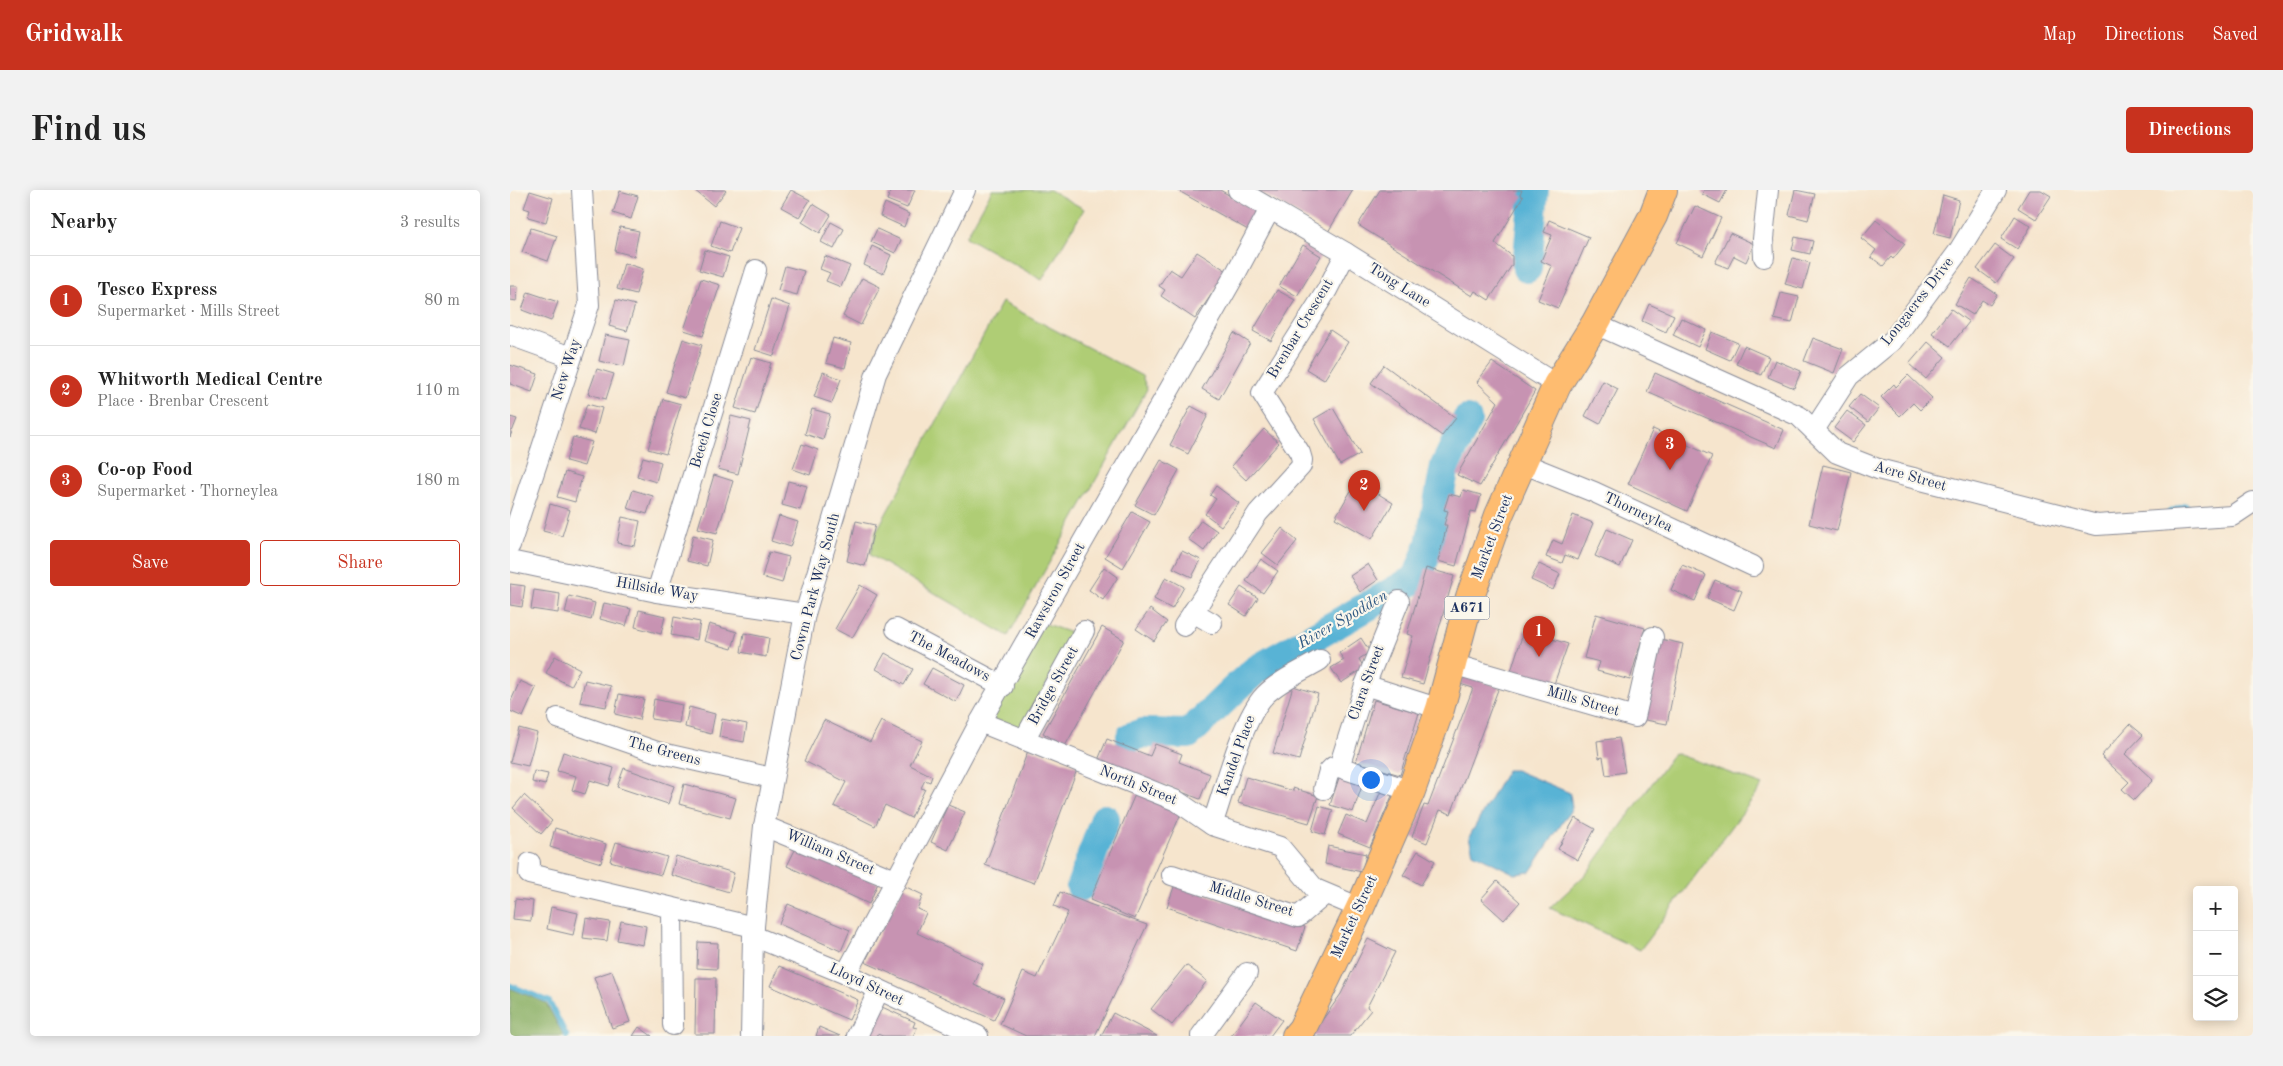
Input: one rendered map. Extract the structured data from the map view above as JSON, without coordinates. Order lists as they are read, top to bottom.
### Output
{
  "streets": {
    "main road": ["Market Street", "A671"],
    "street": [
      "Tong Lane",
      "Longacres Drive",
      "Brenbar Crescent",
      "New Way",
      "Beech Close",
      "Acre Street",
      "Thorneylea",
      "Cowm Park Way South",
      "Hillside Way",
      "Rawstron Street",
      "The Meadows",
      "Clara Street",
      "Bridge Street",
      "Mills Street",
      "The Greens",
      "Kandel Place",
      "North Street",
      "William Street",
      "Middle Street",
      "Lloyd Street"
    ]
  },
  "crossings": [
    ["Tong Lane", "Brenbar Crescent"],
    ["Tong Lane", "Market Street"],
    ["Tong Lane", "Rawstron Street"],
    ["Longacres Drive", "Acre Street"],
    ["Beech Close", "Hillside Way"],
    ["Acre Street", "Market Street"],
    ["Thorneylea", "Market Street"],
    ["Market Street", "Mills Street"],
    ["Market Street", "North Street"],
    ["Cowm Park Way South", "Hillside Way"],
    ["Cowm Park Way South", "The Greens"],
    ["Cowm Park Way South", "William Street"],
    ["Cowm Park Way South", "Lloyd Street"],
    ["Rawstron Street", "The Meadows"],
    ["Rawstron Street", "North Street"],
    ["Rawstron Street", "William Street"],
    ["Rawstron Street", "Lloyd Street"],
    ["Bridge Street", "North Street"],
    ["Kandel Place", "North Street"],
    ["North Street", "Middle Street"]
  ],
  "water": ["River Spodden"],
  "page": {
    "header": "Gridwalk",
    "nav": ["Map", "Directions", "Saved"],
    "buttons": [
      "Directions",
      ["Save", "Share"]
    ],
    "title": "Find us",
    "heading": ["Nearby", "3 results"],
    "list": [
      {
        "mark": "1",
        "name": "Tesco Express",
        "note": "Supermarket · Mills Street",
        "value": "80 m"
      },
      {
        "mark": "2",
        "name": "Whitworth Medical Centre",
        "note": "Place · Brenbar Crescent",
        "value": "110 m"
      },
      {
        "mark": "3",
        "name": "Co-op Food",
        "note": "Supermarket · Thorneylea",
        "value": "180 m"
      }
    ],
    "pins": ["3", "2", "1"],
    "map_buttons": ["+", "−"]
  }
}
